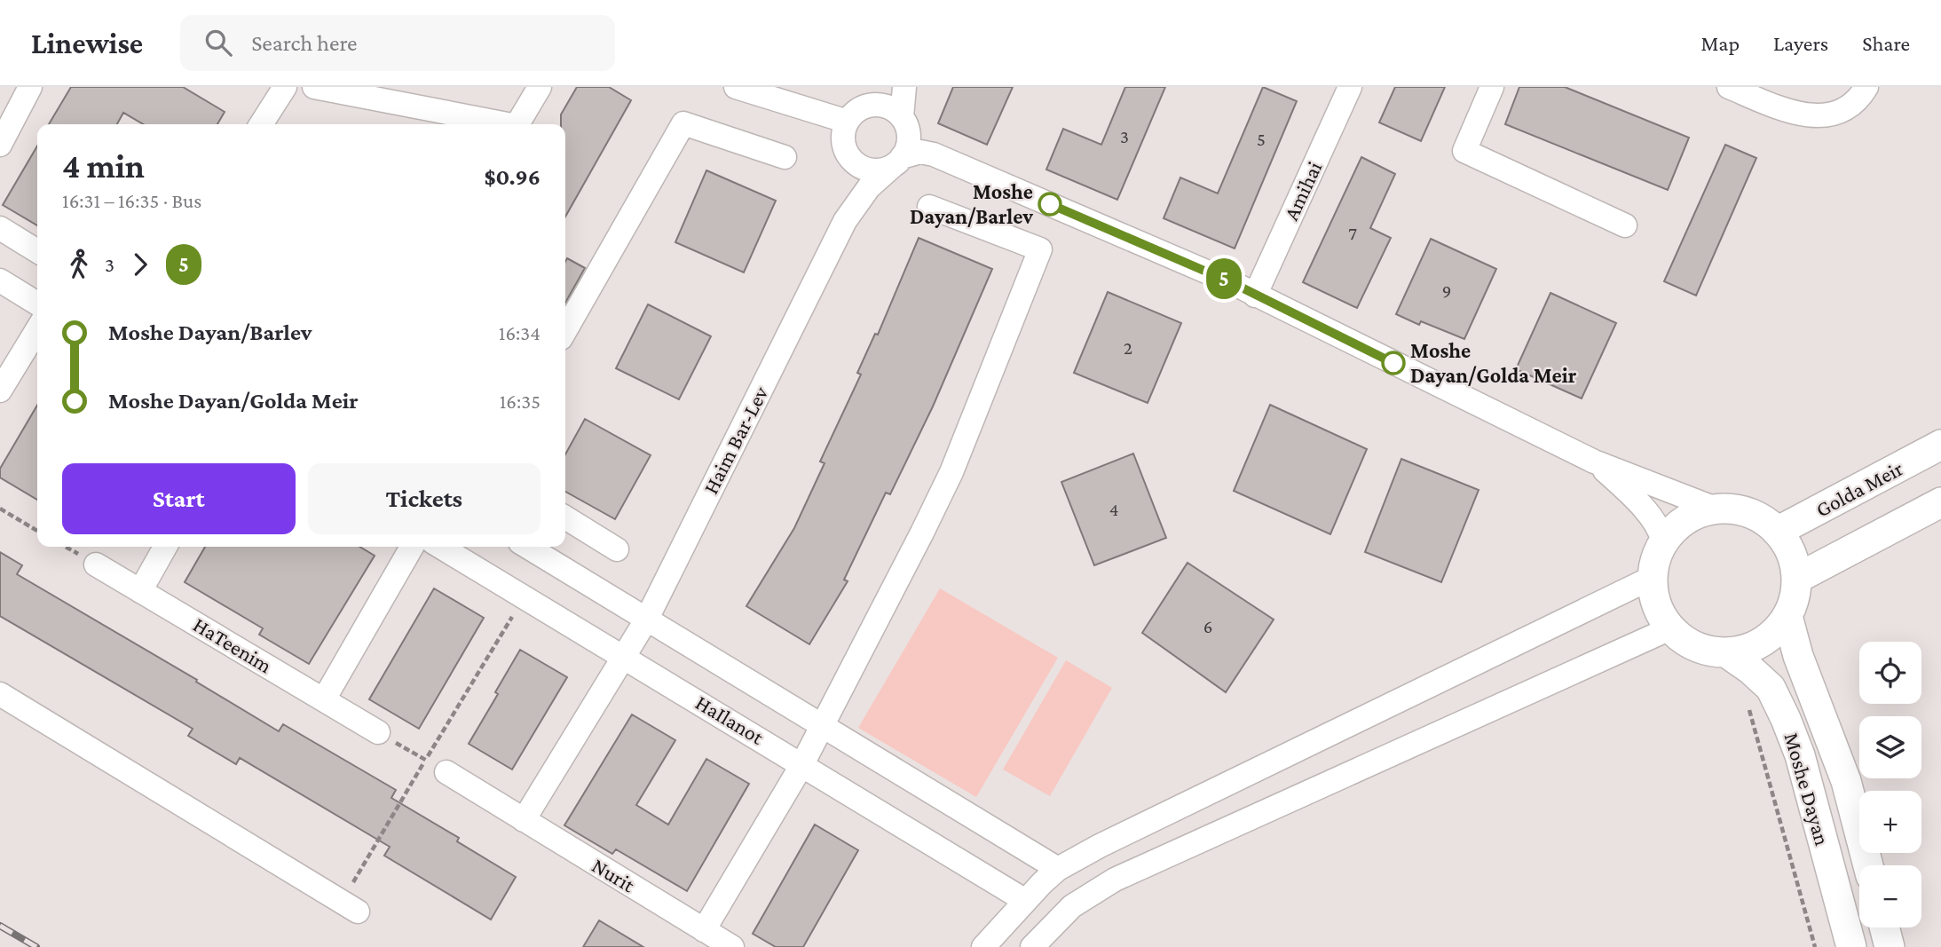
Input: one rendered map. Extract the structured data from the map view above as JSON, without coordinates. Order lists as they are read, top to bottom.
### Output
{
  "streets": {
    "main road": ["Golda Meir", "Moshe Dayan"],
    "street": [
      "Amihai",
      "Haim Bar-Lev",
      "HaTeenim",
      "HaIlanot",
      "Nurit"
    ]
  },
  "crossings": [
    ["Haim Bar-Lev", "HaIlanot"],
    ["Golda Meir", "Moshe Dayan"]
  ],
  "places": ["Moshe Dayan/Barlev", "Moshe Dayan/Golda Meir"],
  "lines": ["bus line 5"],
  "house_numbers": [
    "3",
    "5",
    "7",
    "9",
    "2",
    "4",
    "6"
  ],
  "page": {
    "header": "Linewise",
    "search": "Search here",
    "nav": ["Map", "Layers", "Share"],
    "on_map": "5",
    "heading": ["4 min", "16:31 – 16:35 · Bus", "$0.96"],
    "legs": ["3", "5"],
    "list": [
      {
        "name": "Moshe Dayan/Barlev",
        "value": "16:34"
      },
      {
        "name": "Moshe Dayan/Golda Meir",
        "value": "16:35"
      }
    ],
    "buttons": ["Start", "Tickets"],
    "map_buttons": ["+", "−"]
  }
}
